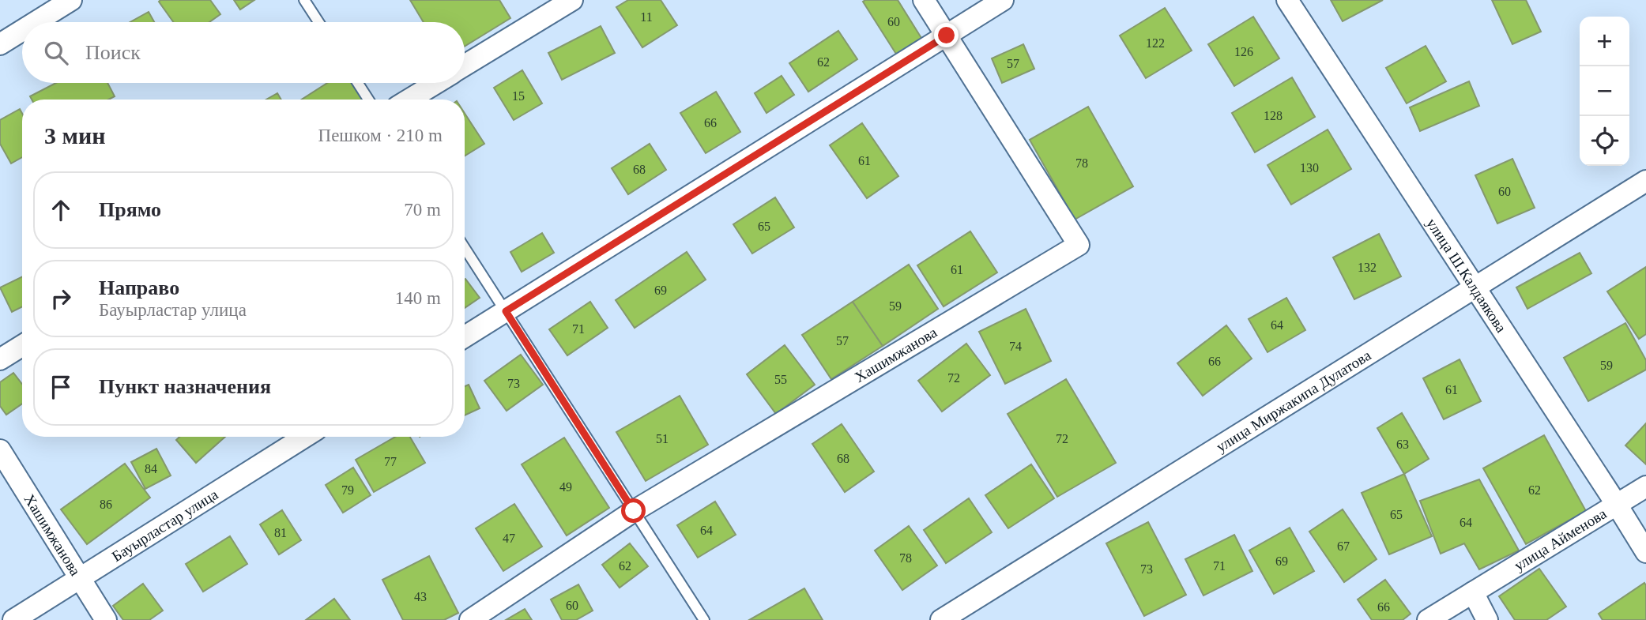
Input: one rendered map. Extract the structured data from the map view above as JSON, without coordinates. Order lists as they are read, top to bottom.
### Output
{
  "streets": {
    "street": [
      "улица Ш.Калдаякова",
      "Хашимжанова",
      "улица Миржакипа Дулатова",
      "Бауырластар улица",
      "улица Айменова"
    ]
  },
  "crossings": [
    ["улица Ш.Калдаякова", "улица Миржакипа Дулатова"],
    ["улица Ш.Калдаякова", "улица Айменова"],
    ["Хашимжанова", "Бауырластар улица"]
  ],
  "house_numbers": [
    "11",
    "60",
    "122",
    "126",
    "62",
    "57",
    "15",
    "128",
    "66",
    "61",
    "78",
    "130",
    "68",
    "60",
    "65",
    "132",
    "61",
    "69",
    "59",
    "64",
    "71",
    "57",
    "74",
    "66",
    "59",
    "72",
    "55",
    "73",
    "61",
    "51",
    "72",
    "63",
    "68",
    "77",
    "84",
    "49",
    "79",
    "62",
    "86",
    "65",
    "64",
    "64",
    "81",
    "47",
    "67",
    "78",
    "69",
    "62",
    "71",
    "73",
    "43",
    "60",
    "66"
  ],
  "page": {
    "map_buttons": ["+", "−"],
    "search": "Поиск",
    "heading": ["3 мин", "Пешком · 210 m"],
    "list": [
      ["Прямо", "70 m"],
      ["Направо", "Бауырластар улица", "140 m"],
      "Пункт назначения"
    ]
  }
}
